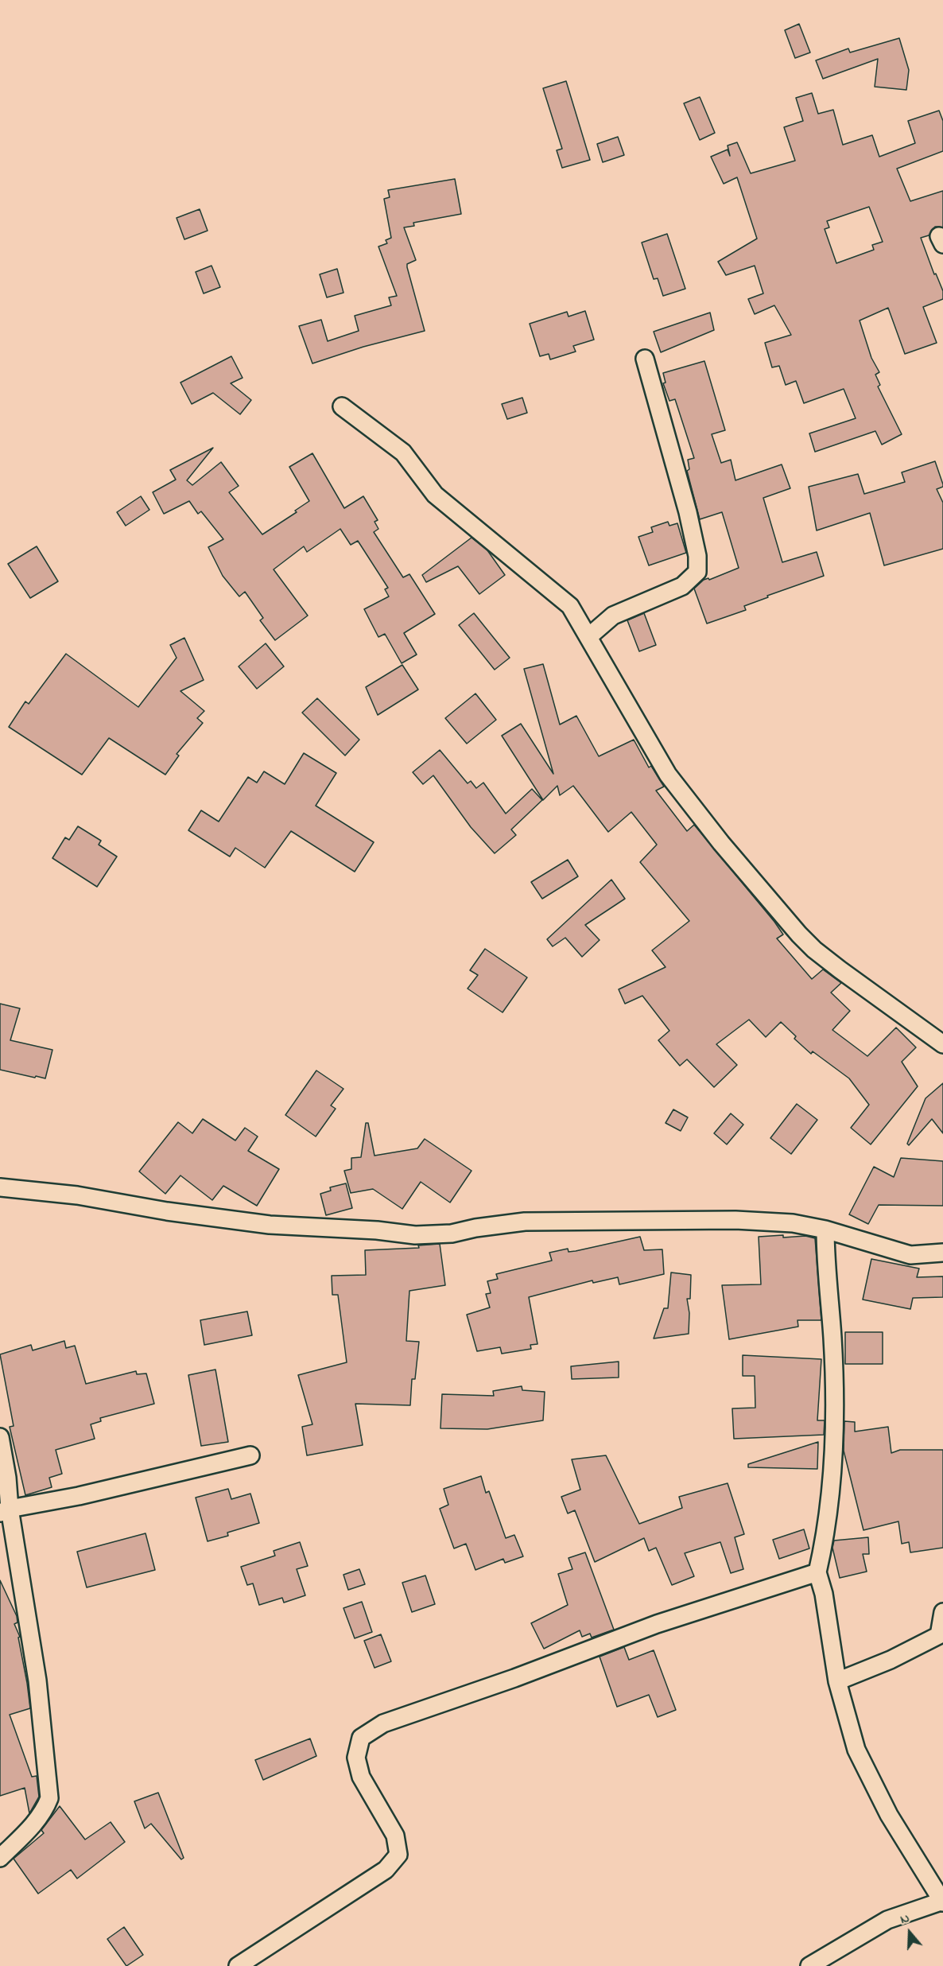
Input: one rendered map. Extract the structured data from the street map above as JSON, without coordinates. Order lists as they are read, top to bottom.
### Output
{
  "north": "top"
}
